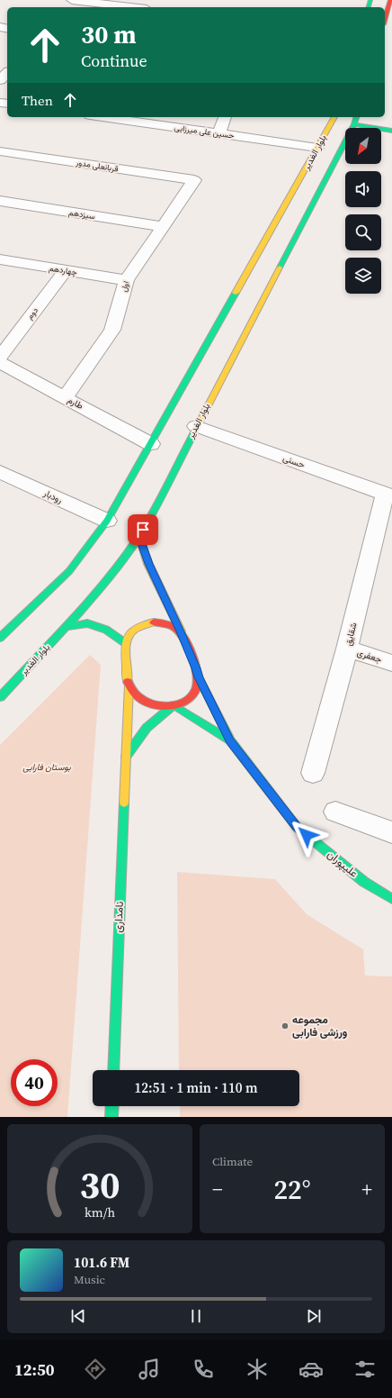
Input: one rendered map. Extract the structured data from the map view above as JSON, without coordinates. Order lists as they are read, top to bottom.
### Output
{
  "streets": {
    "main road": ["بلوار الغدیر", "علیپوران", "نامداری"],
    "street": [
      "حسین علی میرزایی",
      "قربانعلی مدور",
      "سیزدهم",
      "چهاردهم",
      "اول",
      "دوم",
      "طارم",
      "حسنی",
      "رودبار",
      "شقایق",
      "جعفری"
    ]
  },
  "crossings": [
    ["حسین علی میرزایی", "بلوار الغدیر"],
    ["بلوار الغدیر", "طارم"],
    ["بلوار الغدیر", "حسنی"],
    ["بلوار الغدیر", "رودبار"],
    ["قربانعلی مدور", "اول"],
    ["سیزدهم", "اول"],
    ["چهاردهم", "اول"],
    ["چهاردهم", "دوم"],
    ["اول", "طارم"],
    ["حسنی", "شقایق"],
    ["شقایق", "جعفری"]
  ],
  "parks": ["بوستان فارابی"],
  "places": ["مجموعه ورزشی فارابی"],
  "north": "bottom left",
  "page": {
    "turn": ["30 m", "Continue"],
    "then": "Then",
    "limit": "40",
    "trip": "12:51 · 1 min · 110 m",
    "tile": "Climate",
    "heat": ["−", "22°", "+"],
    "song": ["101.6 FM", "Music"],
    "tabs": "12:50",
    "gauge": ["30", "km/h"]
  }
}
